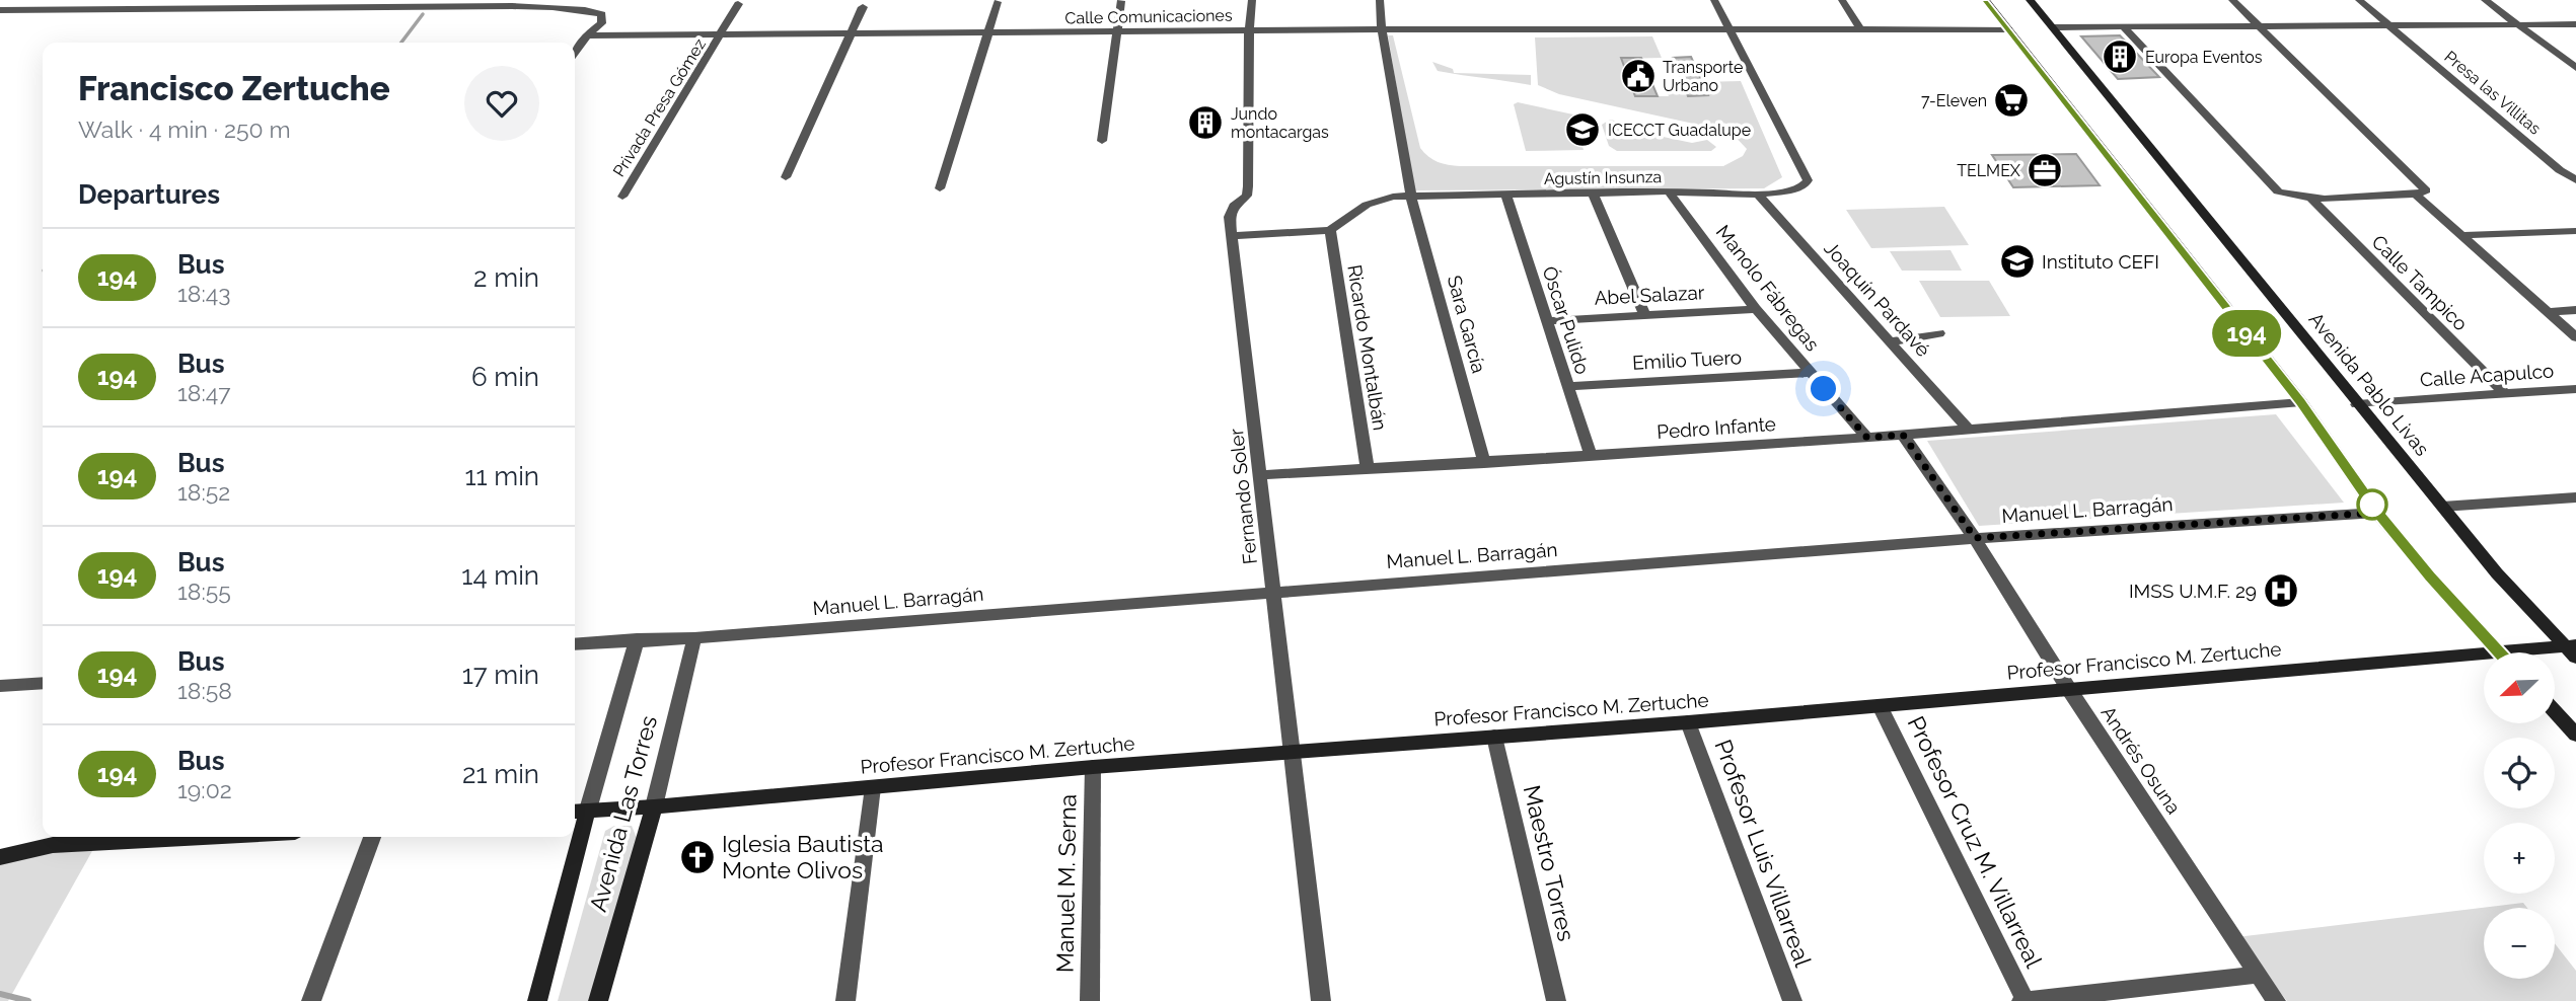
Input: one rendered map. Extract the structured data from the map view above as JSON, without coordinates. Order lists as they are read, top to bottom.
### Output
{
  "streets": {
    "main road": ["Avenida Pablo Livas", "Profesor Francisco M. Zertuche", "Avenida Las Torres"],
    "street": [
      "Calle Comunicaciones",
      "Presa las Villitas",
      "Privada Presa Gómez",
      "Agustín Insunza",
      "Calle Tampico",
      "Manolo Fábregas",
      "Abel Salazar",
      "Joaquín Pardavé",
      "Óscar Pulido",
      "Sara García",
      "Ricardo Montalbán",
      "Emilio Tuero",
      "Calle Acapulco",
      "Pedro Infante",
      "Fernando Soler",
      "Manuel L. Barragán",
      "Andrés Osuna",
      "Profesor Cruz M. Villarreal",
      "Profesor Luis Villarreal",
      "Maestro Torres",
      "Manuel M. Serna"
    ]
  },
  "crossings": [
    ["Calle Comunicaciones", "Privada Presa Gómez"],
    ["Calle Comunicaciones", "Agustín Insunza"],
    ["Calle Comunicaciones", "Sara García"],
    ["Calle Comunicaciones", "Fernando Soler"],
    ["Agustín Insunza", "Manolo Fábregas"],
    ["Agustín Insunza", "Joaquín Pardavé"],
    ["Agustín Insunza", "Óscar Pulido"],
    ["Agustín Insunza", "Sara García"],
    ["Agustín Insunza", "Ricardo Montalbán"],
    ["Agustín Insunza", "Fernando Soler"],
    ["Calle Tampico", "Calle Acapulco"],
    ["Manolo Fábregas", "Abel Salazar"],
    ["Manolo Fábregas", "Emilio Tuero"],
    ["Manolo Fábregas", "Pedro Infante"],
    ["Abel Salazar", "Óscar Pulido"],
    ["Joaquín Pardavé", "Pedro Infante"],
    ["Óscar Pulido", "Emilio Tuero"],
    ["Óscar Pulido", "Pedro Infante"],
    ["Sara García", "Pedro Infante"],
    ["Ricardo Montalbán", "Pedro Infante"],
    ["Calle Acapulco", "Avenida Pablo Livas"],
    ["Avenida Pablo Livas", "Profesor Francisco M. Zertuche"],
    ["Pedro Infante", "Fernando Soler"],
    ["Pedro Infante", "Andrés Osuna"],
    ["Fernando Soler", "Manuel L. Barragán"],
    ["Fernando Soler", "Profesor Francisco M. Zertuche"],
    ["Manuel L. Barragán", "Andrés Osuna"],
    ["Manuel L. Barragán", "Avenida Las Torres"],
    ["Profesor Francisco M. Zertuche", "Andrés Osuna"],
    ["Profesor Francisco M. Zertuche", "Avenida Las Torres"],
    ["Profesor Francisco M. Zertuche", "Profesor Cruz M. Villarreal"],
    ["Profesor Francisco M. Zertuche", "Profesor Luis Villarreal"],
    ["Profesor Francisco M. Zertuche", "Maestro Torres"],
    ["Profesor Francisco M. Zertuche", "Manuel M. Serna"]
  ],
  "places": {
    "building": ["Europa Eventos", "Jundo montacargas"],
    "public building": ["Transporte Urbano"],
    "supermarket": ["7-Eleven"],
    "school or university": ["ICECCT Guadalupe", "Instituto CEFI"],
    "office": ["TELMEX"],
    "hospital": ["IMSS U.M.F. 29"],
    "church": ["Iglesia Bautista Monte Olivos"]
  },
  "lines": ["bus line 194"],
  "north": "bottom left",
  "page": {
    "on_map": "194",
    "heading": [
      ["Francisco Zertuche", "Walk · 4 min · 250 m"],
      "Departures"
    ],
    "list": [
      {
        "mark": "194",
        "name": "Bus",
        "note": "18:43",
        "value": "2 min"
      },
      {
        "mark": "194",
        "name": "Bus",
        "note": "18:47",
        "value": "6 min"
      },
      {
        "mark": "194",
        "name": "Bus",
        "note": "18:52",
        "value": "11 min"
      },
      {
        "mark": "194",
        "name": "Bus",
        "note": "18:55",
        "value": "14 min"
      },
      {
        "mark": "194",
        "name": "Bus",
        "note": "18:58",
        "value": "17 min"
      },
      {
        "mark": "194",
        "name": "Bus",
        "note": "19:02",
        "value": "21 min"
      }
    ],
    "map_buttons": ["+", "−"]
  }
}
